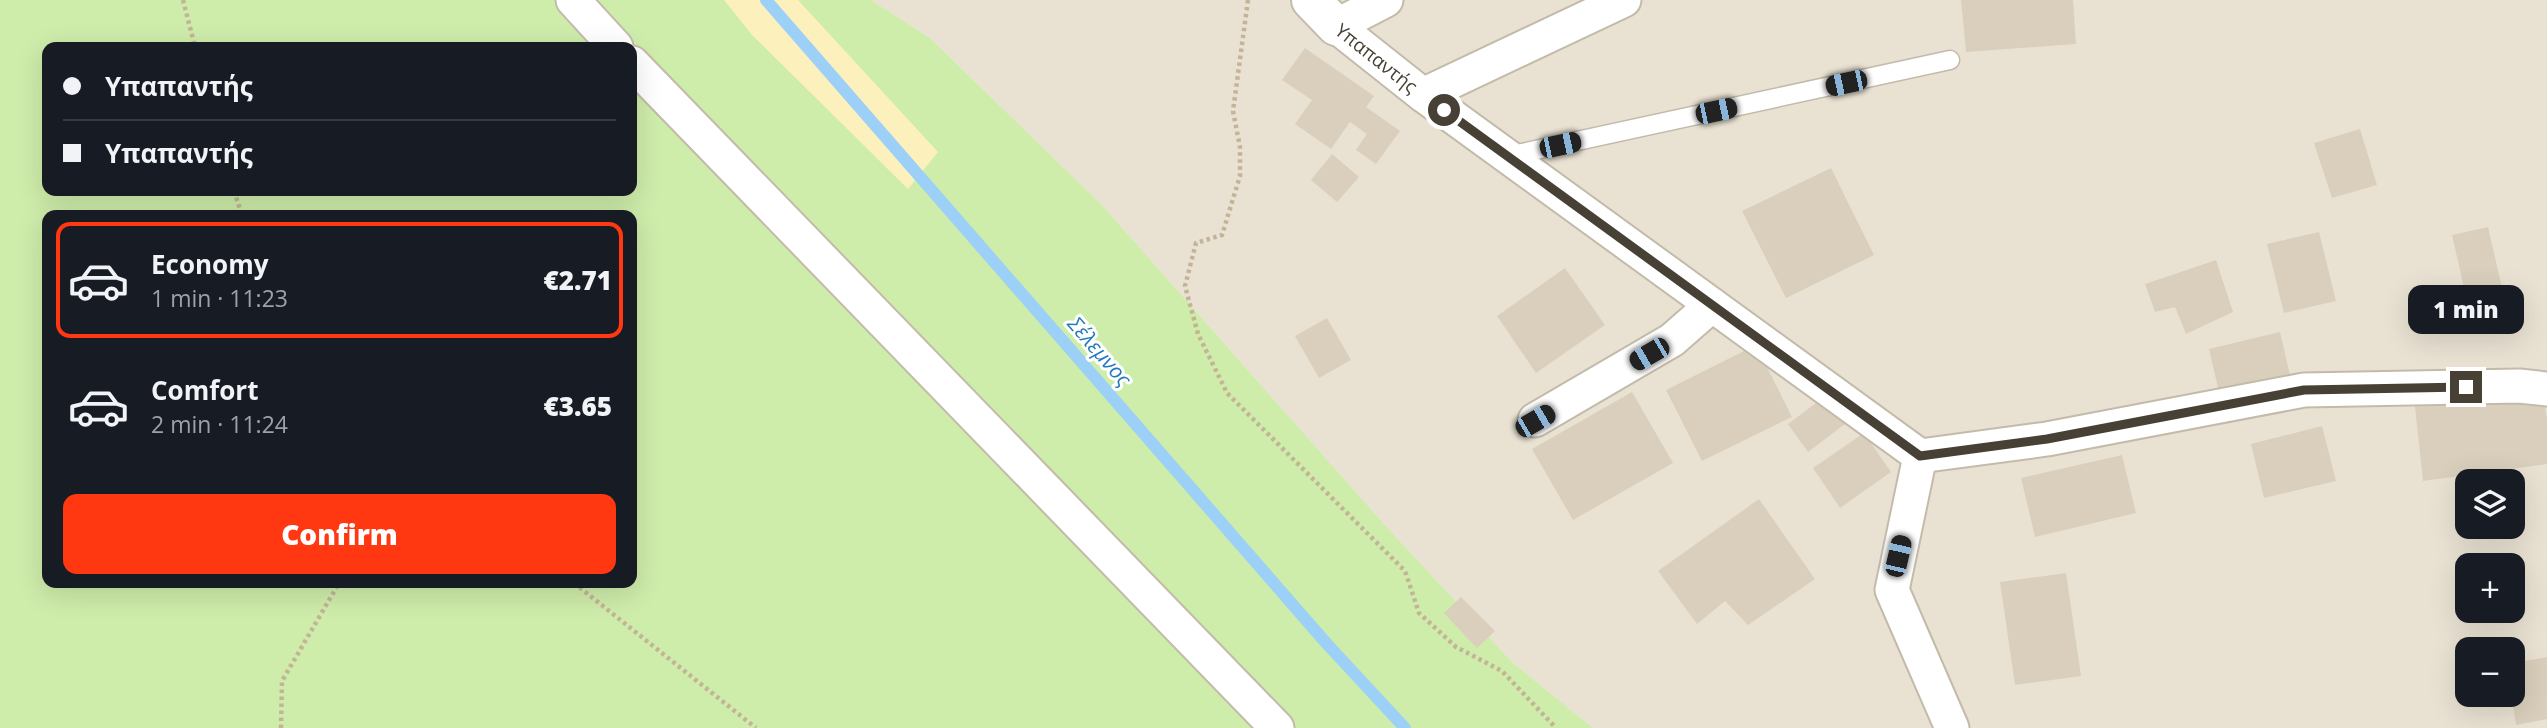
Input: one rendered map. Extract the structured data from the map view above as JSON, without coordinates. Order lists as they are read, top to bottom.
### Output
{
  "streets": {
    "street": ["Υπαπαντής"]
  },
  "water": ["Σέλεμνος"],
  "page": {
    "banner": ["Υπαπαντής", "Υπαπαντής"],
    "list": [
      {
        "name": "Economy",
        "note": "1 min · 11:23",
        "value": "€2.71"
      },
      {
        "name": "Comfort",
        "note": "2 min · 11:24",
        "value": "€3.65"
      }
    ],
    "bubble": "1 min",
    "map_buttons": ["+", "−"],
    "buttons": "Confirm"
  }
}
